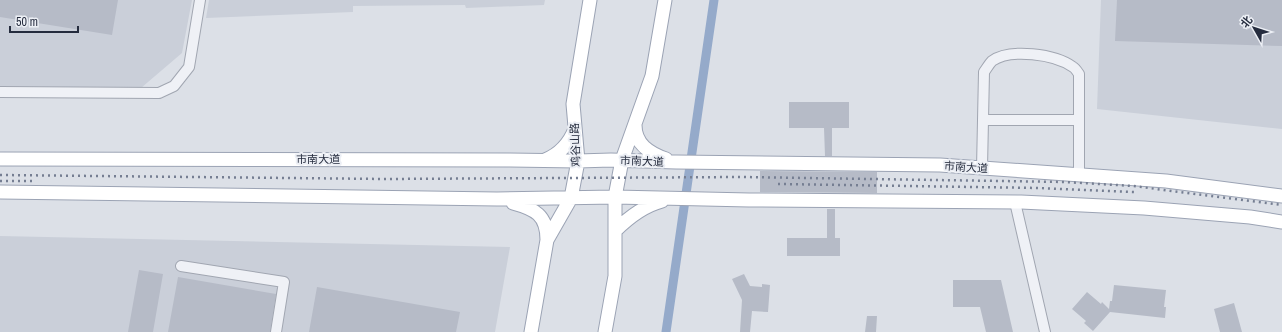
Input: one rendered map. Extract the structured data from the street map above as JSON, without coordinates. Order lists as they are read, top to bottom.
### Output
{
  "streets": {
    "main road": ["鸡谷山路", "市南大道"]
  },
  "crossings": [
    ["鸡谷山路", "市南大道"]
  ],
  "scale_bar": "50 m",
  "north": "top left"
}
